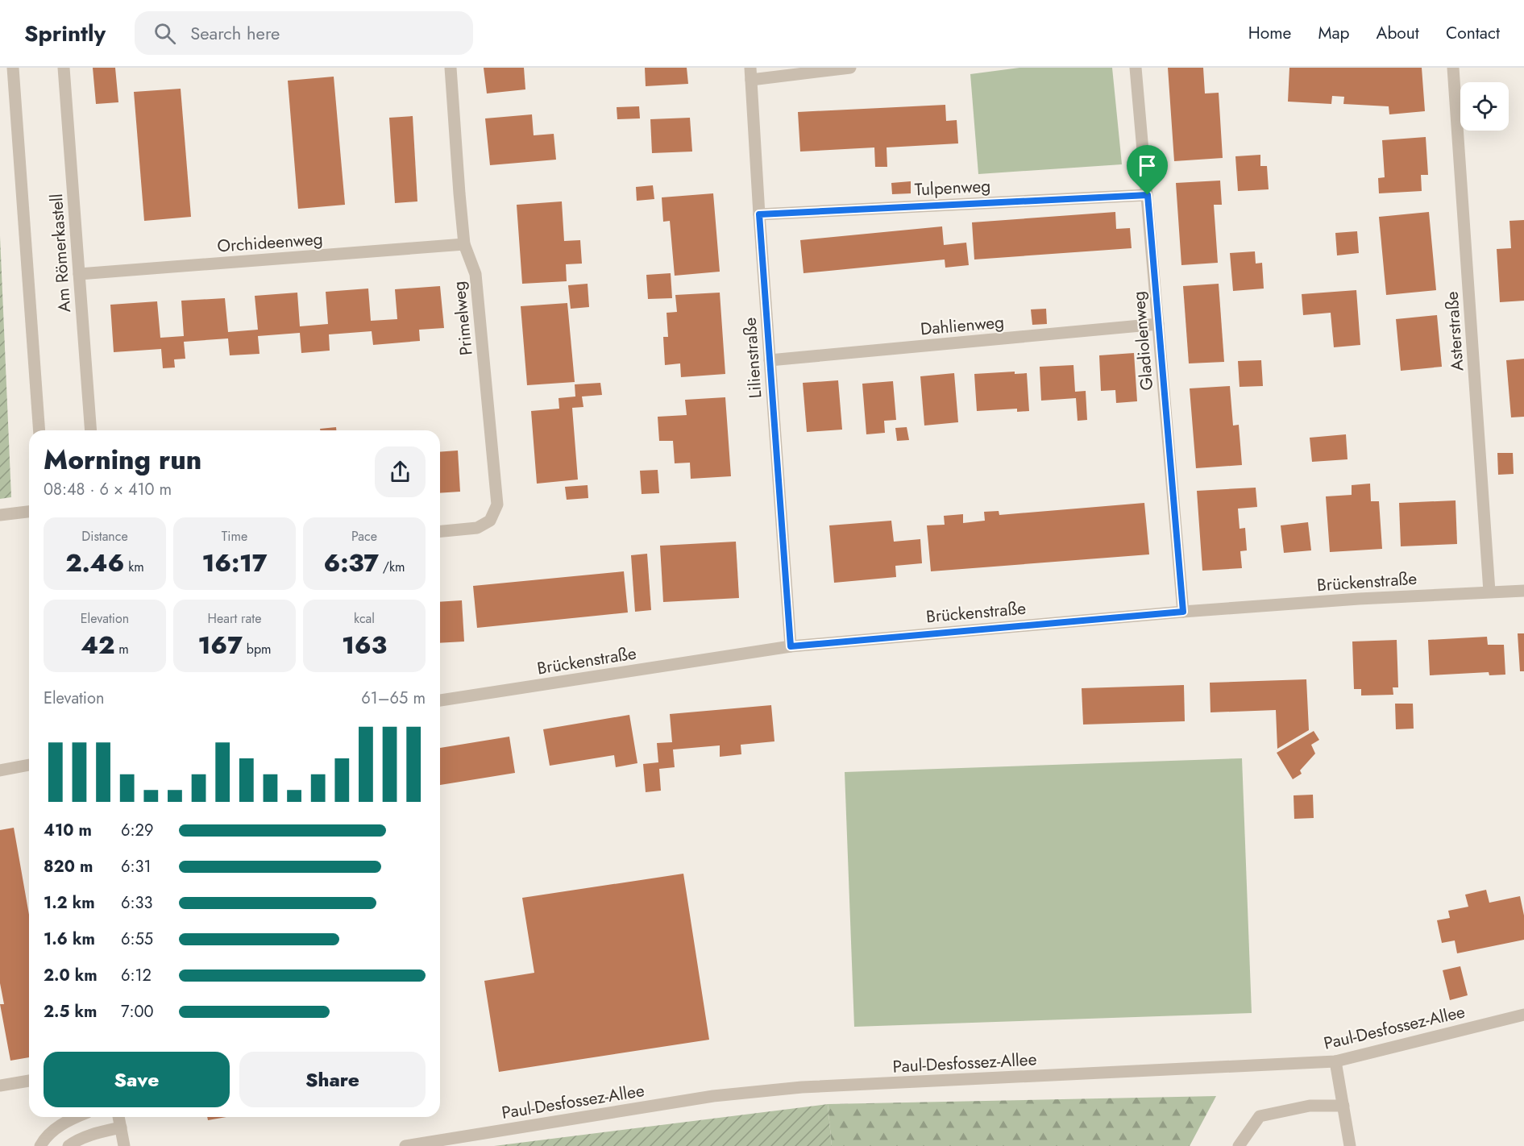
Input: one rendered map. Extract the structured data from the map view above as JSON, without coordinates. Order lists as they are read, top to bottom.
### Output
{
  "streets": {
    "street": [
      "Tulpenweg",
      "Orchideenweg",
      "Am Römerkastell",
      "Primelweg",
      "Dahlienweg",
      "Asterstraße",
      "Gladiolenweg",
      "Lilienstraße",
      "Brückenstraße",
      "Paul-Desfossez-Allee"
    ]
  },
  "crossings": [
    ["Tulpenweg", "Gladiolenweg"],
    ["Tulpenweg", "Lilienstraße"],
    ["Orchideenweg", "Am Römerkastell"],
    ["Orchideenweg", "Primelweg"],
    ["Dahlienweg", "Gladiolenweg"],
    ["Dahlienweg", "Lilienstraße"],
    ["Asterstraße", "Brückenstraße"],
    ["Gladiolenweg", "Brückenstraße"],
    ["Lilienstraße", "Brückenstraße"]
  ],
  "page": {
    "header": "Sprintly",
    "search": "Search here",
    "nav": [
      "Home",
      "Map",
      "About",
      "Contact"
    ],
    "heading": ["Morning run", "08:48 · 6 × 410 m"],
    "stats": [
      ["Distance", "2.46 km"],
      ["Time", "16:17"],
      ["Pace", "6:37 /km"],
      ["Elevation", "42 m"],
      ["Heart rate", "167 bpm"],
      ["kcal", "163"]
    ],
    "chart": ["Elevation", "61–65 m"],
    "list": [
      {
        "name": "410 m",
        "note": "6:29"
      },
      {
        "name": "820 m",
        "note": "6:31"
      },
      {
        "name": "1.2 km",
        "note": "6:33"
      },
      {
        "name": "1.6 km",
        "note": "6:55"
      },
      {
        "name": "2.0 km",
        "note": "6:12"
      },
      {
        "name": "2.5 km",
        "note": "7:00"
      }
    ],
    "buttons": ["Save", "Share"]
  }
}
